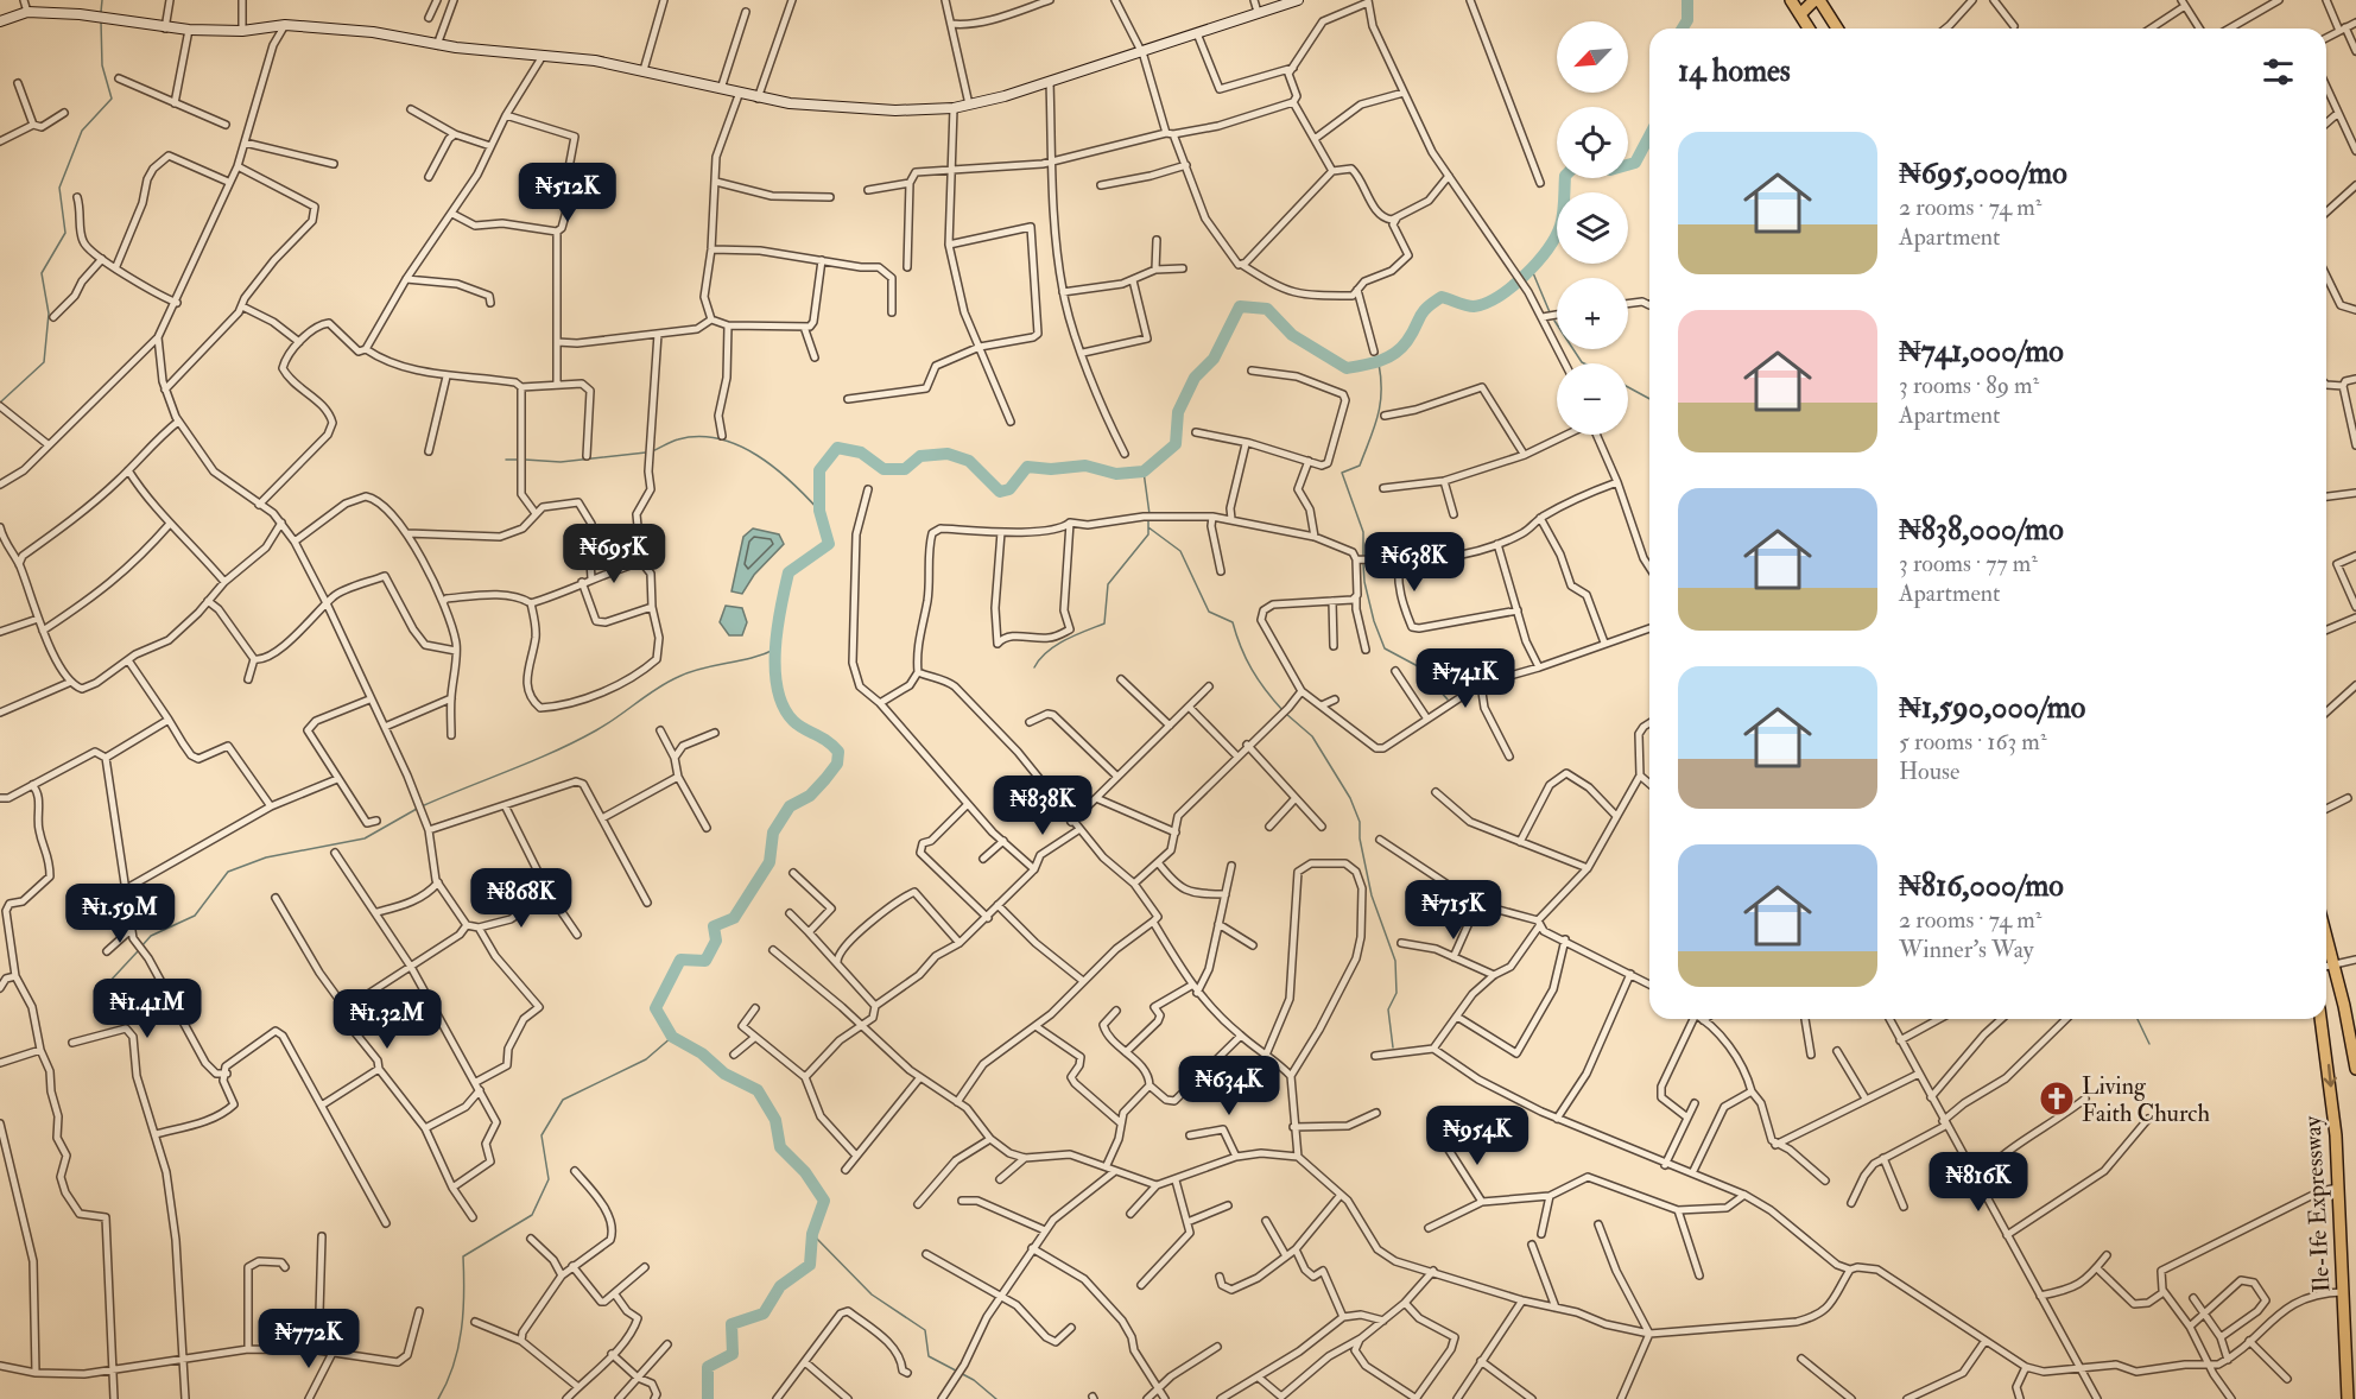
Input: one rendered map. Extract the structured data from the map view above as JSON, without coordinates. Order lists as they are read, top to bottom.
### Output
{
  "streets": {
    "highway": ["Ile-Ife Expressway"]
  },
  "places": {
    "church": ["Living Faith Church"]
  },
  "north": "bottom left",
  "page": {
    "map_buttons": ["+", "−"],
    "heading": "14 homes",
    "list": [
      {
        "name": "₦695,000/mo",
        "note": "2 rooms · 74 m² · Apartment"
      },
      {
        "name": "₦741,000/mo",
        "note": "3 rooms · 89 m² · Apartment"
      },
      {
        "name": "₦838,000/mo",
        "note": "3 rooms · 77 m² · Apartment"
      },
      {
        "name": "₦1,590,000/mo",
        "note": "5 rooms · 163 m² · House"
      },
      {
        "name": "₦816,000/mo",
        "note": "2 rooms · 74 m² · Winner's Way"
      }
    ],
    "price": [
      "₦512K",
      "₦695K",
      "₦638K",
      "₦741K",
      "₦838K",
      "₦868K",
      "₦715K",
      "₦1.59M",
      "₦1.41M",
      "₦1.32M",
      "₦634K",
      "₦954K",
      "₦816K",
      "₦772K"
    ]
  }
}
